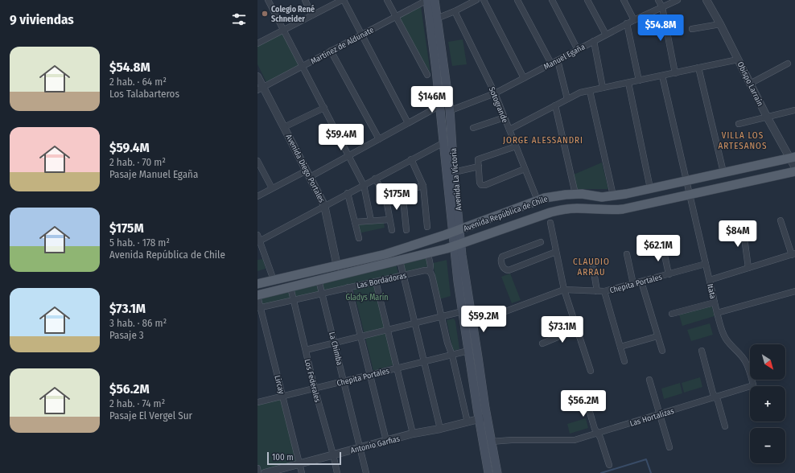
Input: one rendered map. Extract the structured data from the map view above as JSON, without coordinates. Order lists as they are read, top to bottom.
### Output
{
  "streets": {
    "main road": ["Avenida La Victoria", "Avenida República de Chile"],
    "street": [
      "Martínez de Aldunate",
      "Manuel Egaña",
      "Obispo Larraín",
      "Sotogrande",
      "Avenida Diego Portales",
      "Las Bordadoras",
      "Chepita Portales",
      "Itata",
      "La Chimba",
      "Los Federales",
      "Lircay",
      "Las Hortalizas",
      "Antonio Garfias"
    ]
  },
  "crossings": [
    ["Martínez de Aldunate", "Avenida Diego Portales"],
    ["Martínez de Aldunate", "Avenida La Victoria"],
    ["Manuel Egaña", "Sotogrande"],
    ["Manuel Egaña", "Avenida La Victoria"],
    ["Obispo Larraín", "Avenida República de Chile"],
    ["Sotogrande", "Avenida República de Chile"],
    ["Avenida Diego Portales", "Avenida República de Chile"],
    ["Avenida La Victoria", "Avenida República de Chile"],
    ["Avenida La Victoria", "Chepita Portales"],
    ["Avenida La Victoria", "Las Hortalizas"],
    ["Avenida La Victoria", "Antonio Garfias"],
    ["Avenida República de Chile", "Itata"],
    ["Avenida República de Chile", "La Chimba"],
    ["Avenida República de Chile", "Los Federales"],
    ["Avenida República de Chile", "Lircay"],
    ["Las Bordadoras", "La Chimba"],
    ["Las Bordadoras", "Los Federales"],
    ["Las Bordadoras", "Lircay"],
    ["Chepita Portales", "Itata"],
    ["Chepita Portales", "La Chimba"],
    ["Chepita Portales", "Los Federales"],
    ["Chepita Portales", "Lircay"],
    ["Itata", "Las Hortalizas"],
    ["La Chimba", "Antonio Garfias"],
    ["Los Federales", "Antonio Garfias"],
    ["Lircay", "Antonio Garfias"]
  ],
  "districts": ["VILLA LOS ARTESANOS", "JORGE ALESSANDRI", "CLAUDIO ARRAU"],
  "parks": ["Gladys Marín"],
  "places": ["Colegio René Schneider"],
  "scale_bar": "100 m",
  "north": "bottom right",
  "page": {
    "heading": "9 viviendas",
    "price": [
      "$54.8M",
      "$146M",
      "$59.4M",
      "$175M",
      "$84M",
      "$62.1M",
      "$59.2M",
      "$73.1M",
      "$56.2M"
    ],
    "list": [
      {
        "name": "$54.8M",
        "note": "2 hab. · 64 m² · Los Talabarteros"
      },
      {
        "name": "$59.4M",
        "note": "2 hab. · 70 m² · Pasaje Manuel Egaña"
      },
      {
        "name": "$175M",
        "note": "5 hab. · 178 m² · Avenida República de Chile"
      },
      {
        "name": "$73.1M",
        "note": "3 hab. · 86 m² · Pasaje 3"
      },
      {
        "name": "$56.2M",
        "note": "2 hab. · 74 m² · Pasaje El Vergel Sur"
      }
    ],
    "map_buttons": ["+", "−"],
    "scale": "100 m"
  }
}
